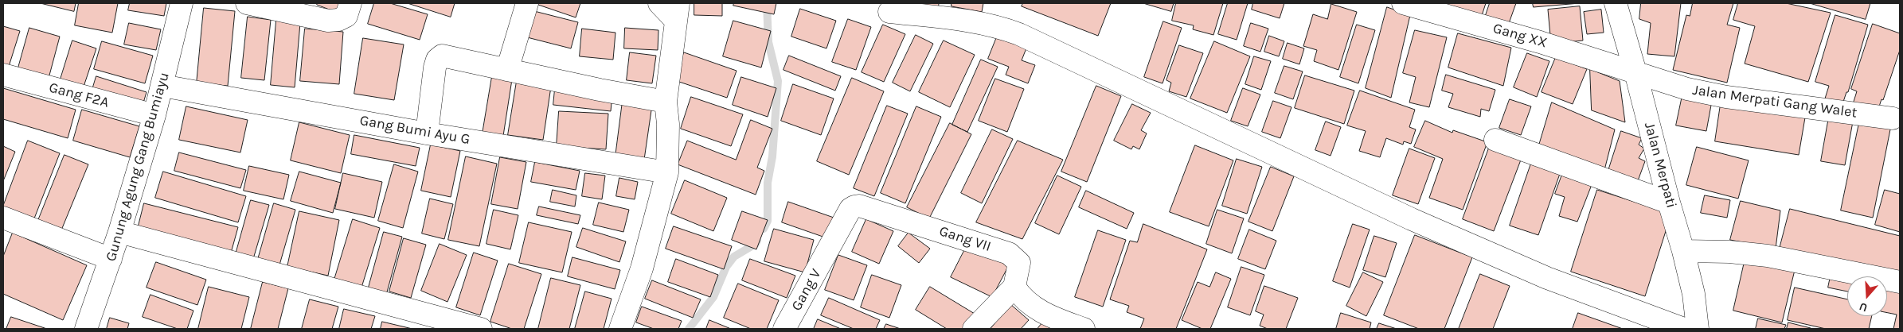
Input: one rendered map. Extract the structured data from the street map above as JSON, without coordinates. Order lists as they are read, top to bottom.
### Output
{
  "streets": {
    "street": [
      "Gang XX",
      "Gang F2A",
      "Jalan Merpati Gang Walet",
      "Gang Bumi Ayu G",
      "Jalan Merpati",
      "Gunung Agung Gang Bumiayu",
      "Gang VII",
      "Gang V"
    ]
  },
  "crossings": [
    ["Gang XX", "Jalan Merpati Gang Walet"],
    ["Gang XX", "Jalan Merpati"],
    ["Gang F2A", "Gunung Agung Gang Bumiayu"],
    ["Jalan Merpati Gang Walet", "Jalan Merpati"],
    ["Gang Bumi Ayu G", "Gunung Agung Gang Bumiayu"],
    ["Gang VII", "Gang V"]
  ],
  "north": "bottom"
}
